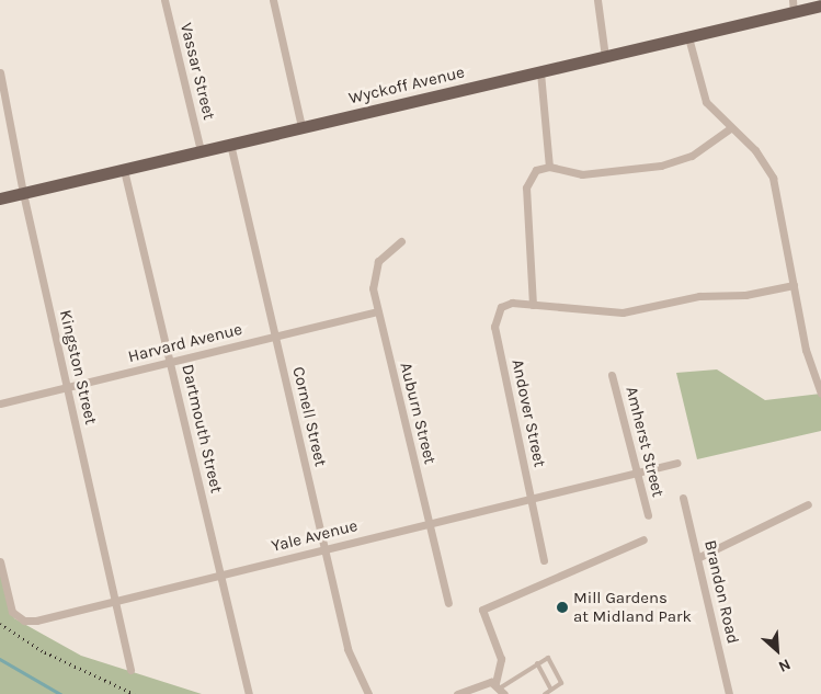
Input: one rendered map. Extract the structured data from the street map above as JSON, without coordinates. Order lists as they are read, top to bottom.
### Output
{
  "streets": {
    "main road": ["Wyckoff Avenue"],
    "street": [
      "Vassar Street",
      "Harvard Avenue",
      "Kingston Street",
      "Auburn Street",
      "Andover Street",
      "Cornell Street",
      "Dartmouth Street",
      "Amherst Street",
      "Yale Avenue",
      "Brandon Road"
    ]
  },
  "crossings": [
    ["Vassar Street", "Wyckoff Avenue"],
    ["Wyckoff Avenue", "Kingston Street"],
    ["Wyckoff Avenue", "Cornell Street"],
    ["Wyckoff Avenue", "Dartmouth Street"],
    ["Harvard Avenue", "Kingston Street"],
    ["Harvard Avenue", "Auburn Street"],
    ["Harvard Avenue", "Cornell Street"],
    ["Harvard Avenue", "Dartmouth Street"],
    ["Kingston Street", "Yale Avenue"],
    ["Auburn Street", "Yale Avenue"],
    ["Andover Street", "Yale Avenue"],
    ["Cornell Street", "Yale Avenue"],
    ["Dartmouth Street", "Yale Avenue"],
    ["Amherst Street", "Yale Avenue"]
  ],
  "places": ["Mill Gardens at Midland Park"],
  "north": "bottom right"
}
